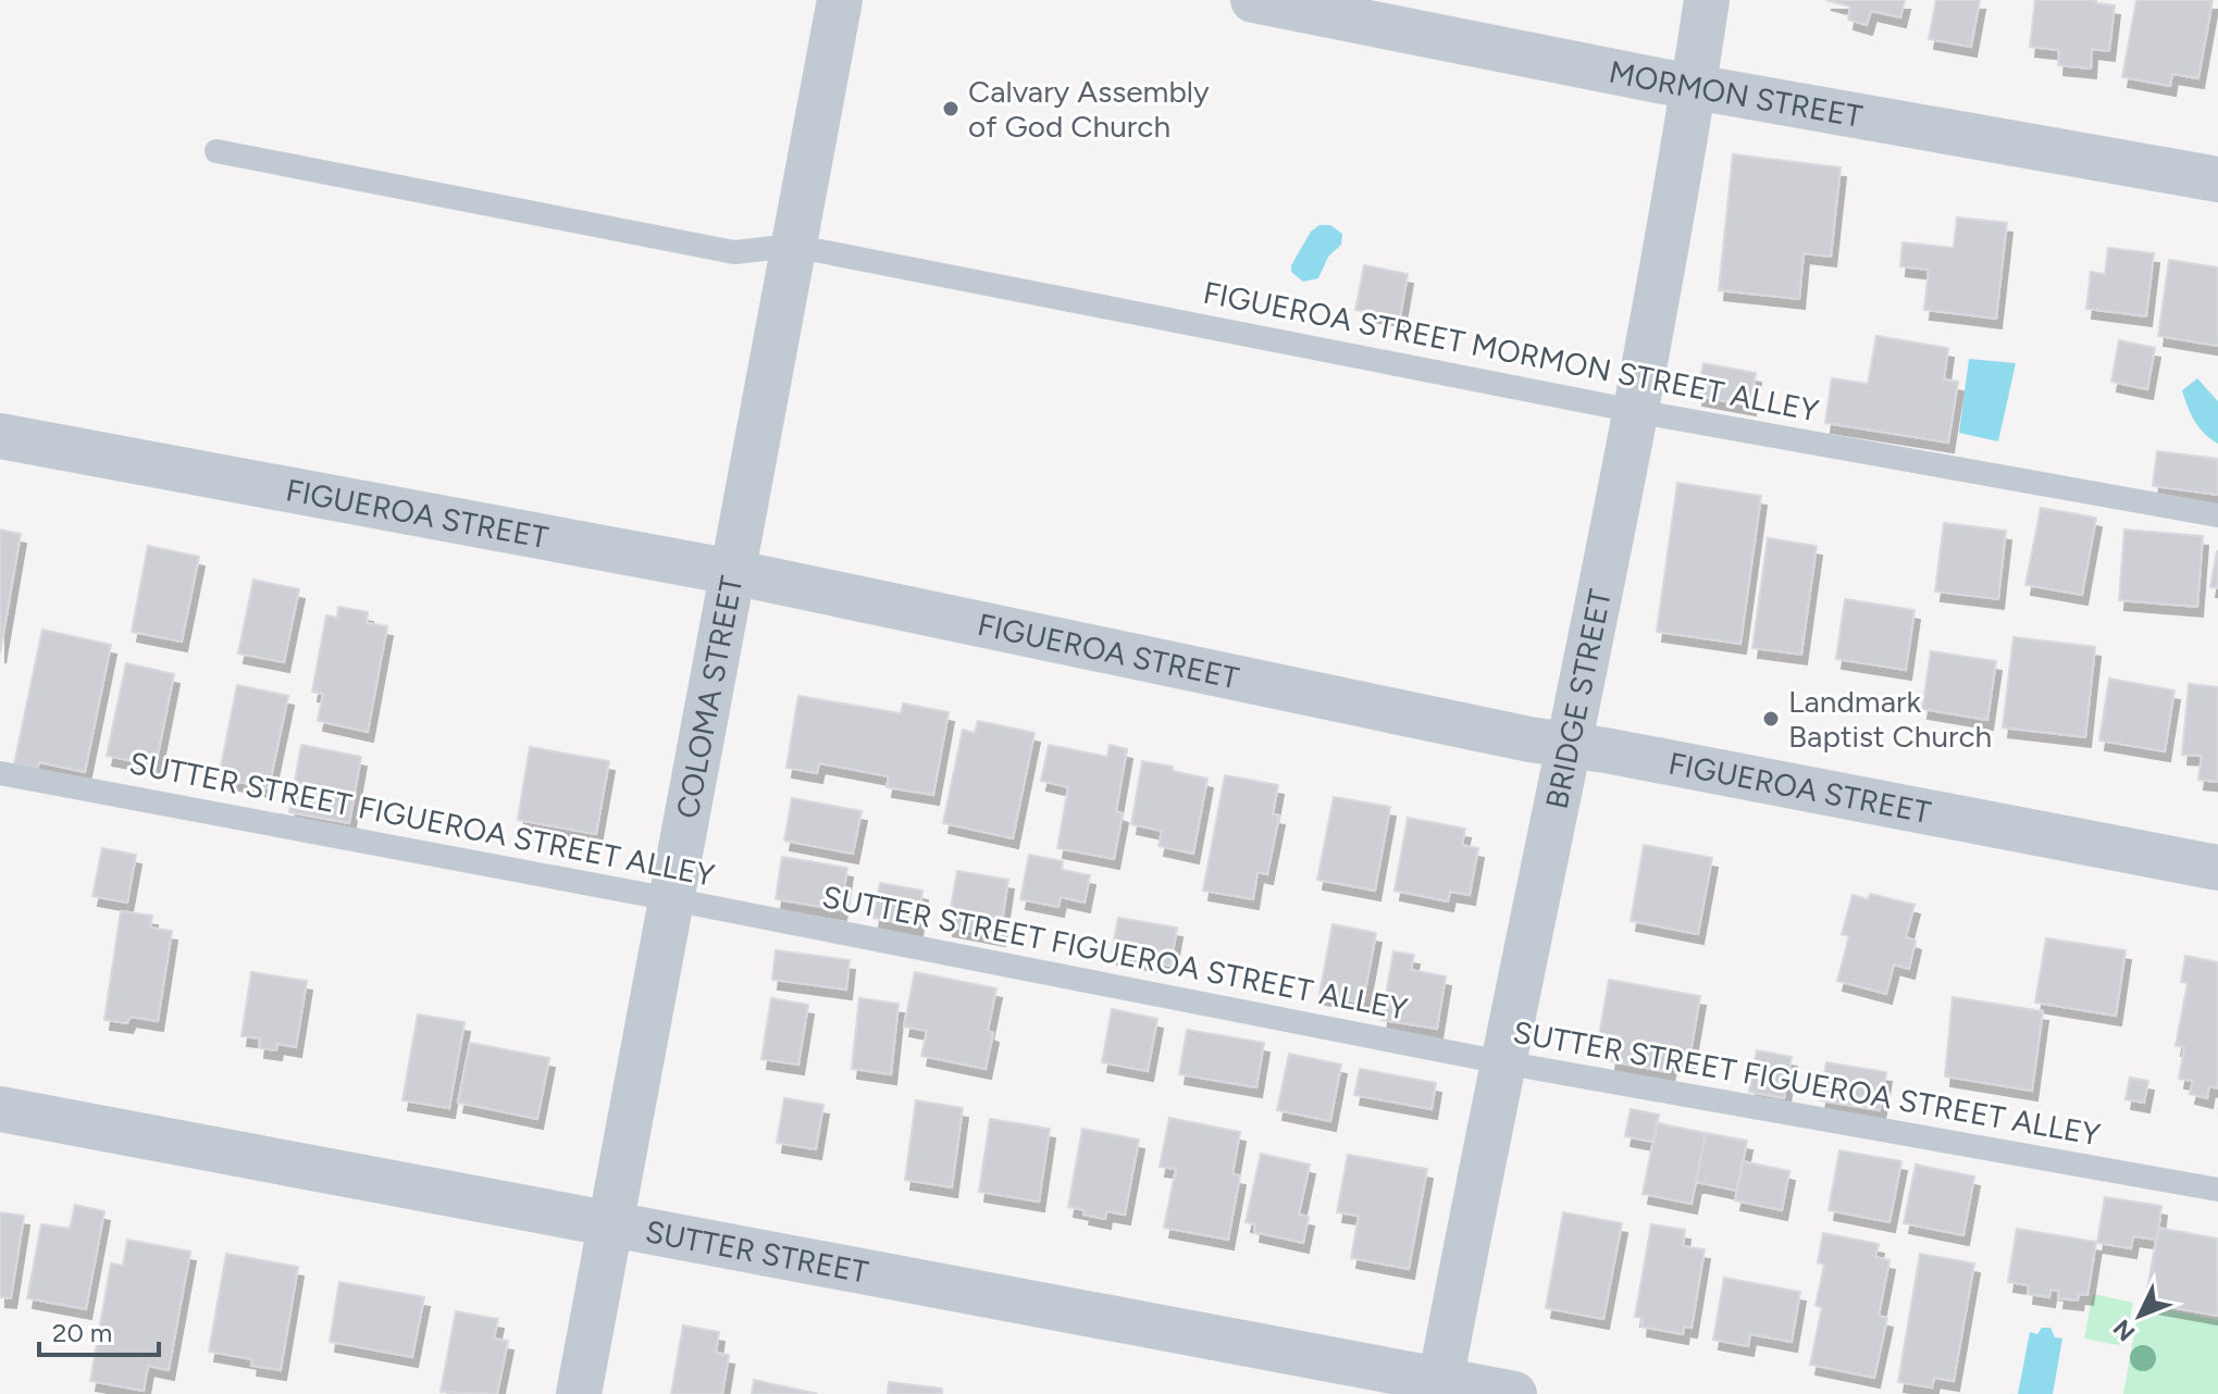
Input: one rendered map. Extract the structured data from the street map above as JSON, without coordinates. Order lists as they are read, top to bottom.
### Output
{
  "streets": {
    "street": [
      "MORMON STREET",
      "FIGUEROA STREET",
      "COLOMA STREET",
      "BRIDGE STREET",
      "SUTTER STREET"
    ],
    "lane": ["FIGUEROA STREET MORMON STREET ALLEY", "SUTTER STREET FIGUEROA STREET ALLEY"]
  },
  "crossings": [
    ["MORMON STREET", "BRIDGE STREET"],
    ["FIGUEROA STREET MORMON STREET ALLEY", "COLOMA STREET"],
    ["FIGUEROA STREET MORMON STREET ALLEY", "BRIDGE STREET"],
    ["FIGUEROA STREET", "COLOMA STREET"],
    ["FIGUEROA STREET", "BRIDGE STREET"],
    ["COLOMA STREET", "SUTTER STREET FIGUEROA STREET ALLEY"],
    ["COLOMA STREET", "SUTTER STREET"],
    ["BRIDGE STREET", "SUTTER STREET FIGUEROA STREET ALLEY"],
    ["BRIDGE STREET", "SUTTER STREET"]
  ],
  "places": ["Calvary Assembly of God Church", "Landmark Baptist Church"],
  "scale_bar": "20 m",
  "north": "bottom left"
}
